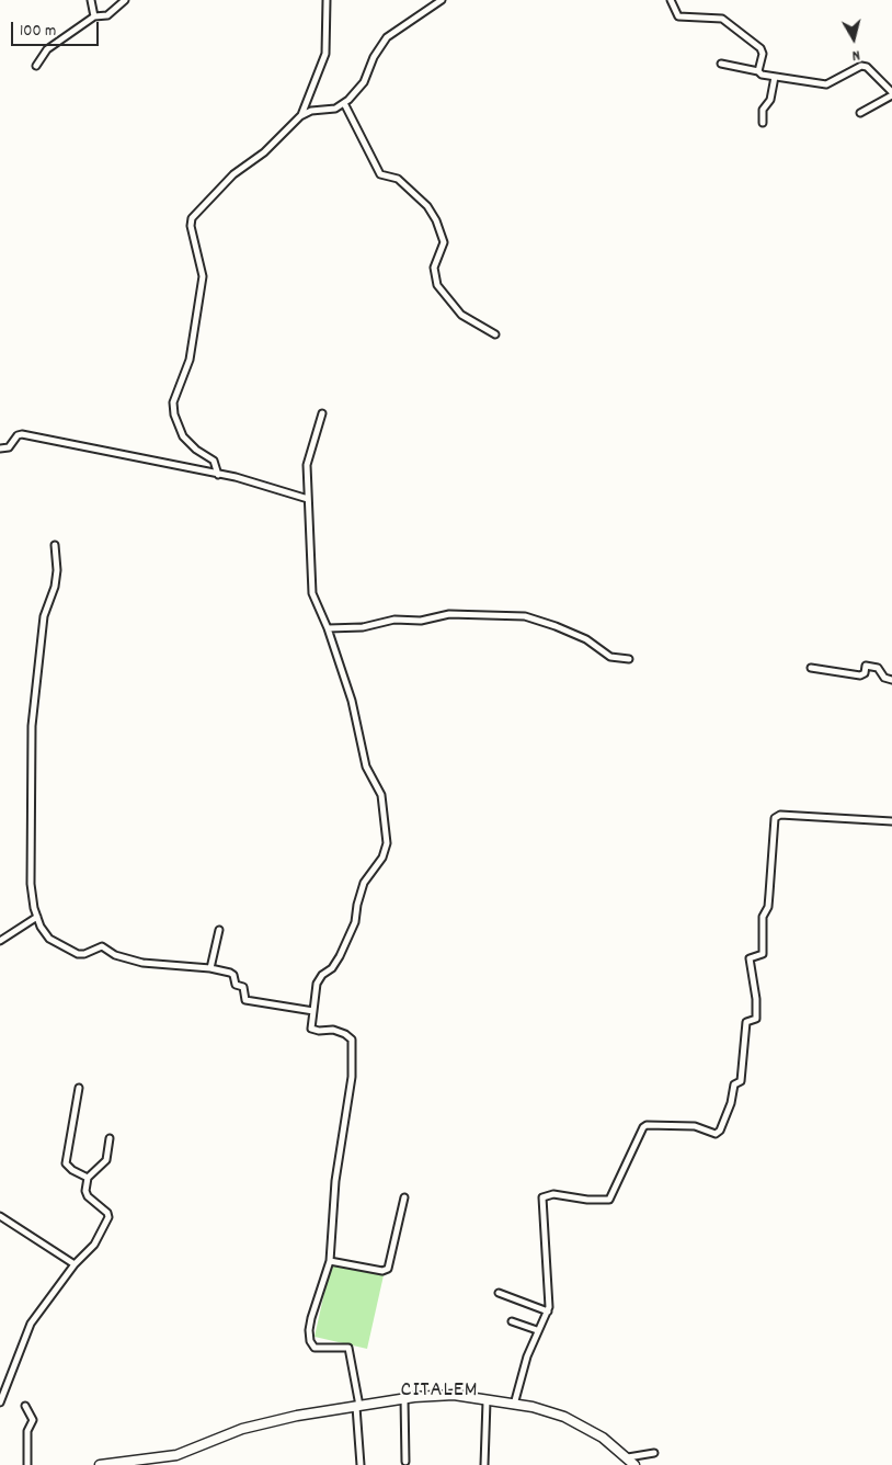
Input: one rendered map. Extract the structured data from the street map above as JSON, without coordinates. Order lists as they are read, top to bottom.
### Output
{
  "districts": ["CITALEM"],
  "scale_bar": "100 m",
  "north": "bottom"
}
